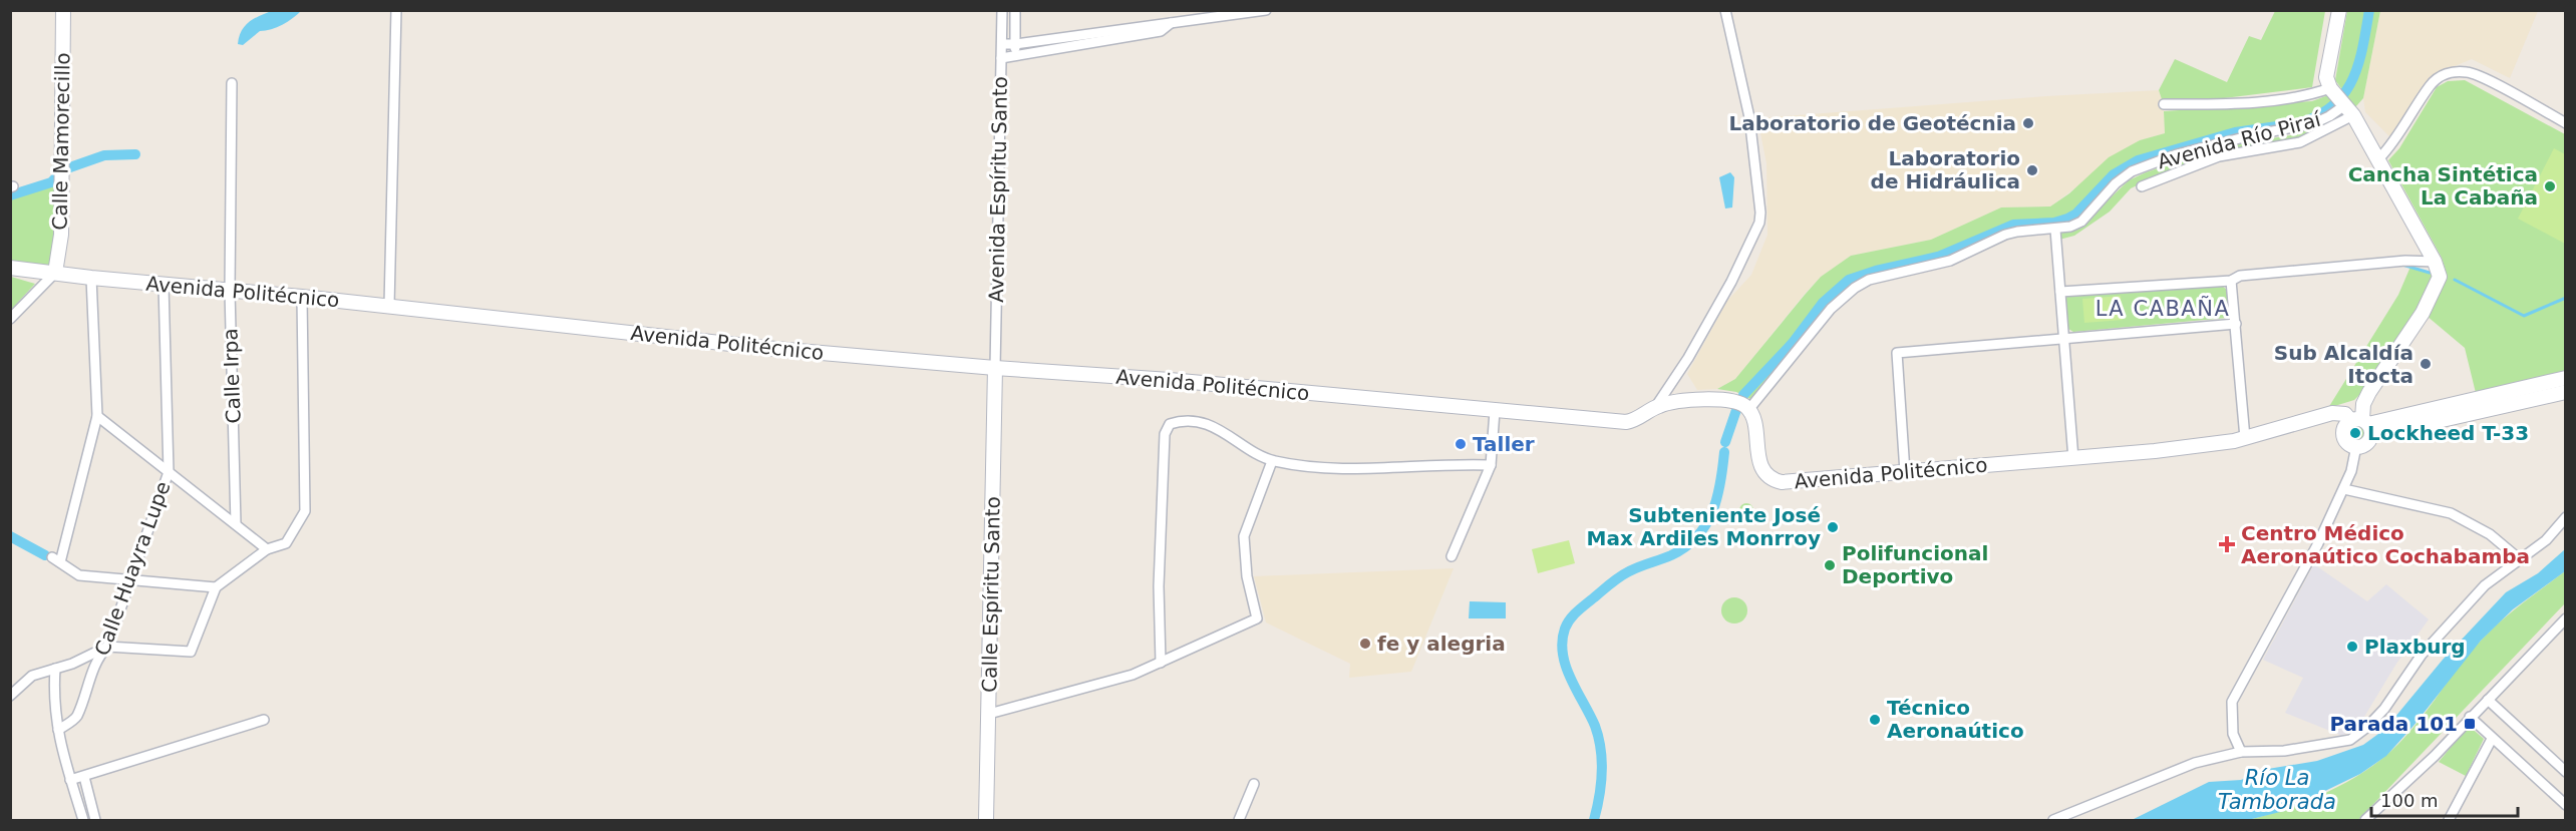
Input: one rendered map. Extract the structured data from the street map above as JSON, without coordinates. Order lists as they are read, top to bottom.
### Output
{
  "streets": {
    "main road": ["Calle Mamorecillo", "Avenida Politécnico", "Calle Espíritu Santo"],
    "street": [
      "Avenida Río Piraí",
      "Avenida Espíritu Santo",
      "Calle Irpa",
      "Calle Huayra Lupe"
    ]
  },
  "crossings": [
    ["Avenida Río Piraí", "Avenida Politécnico"],
    ["Calle Mamorecillo", "Avenida Politécnico"],
    ["Avenida Espíritu Santo", "Avenida Politécnico"],
    ["Avenida Espíritu Santo", "Calle Espíritu Santo"],
    ["Avenida Politécnico", "Calle Irpa"],
    ["Avenida Politécnico", "Calle Huayra Lupe"],
    ["Avenida Politécnico", "Calle Espíritu Santo"]
  ],
  "districts": ["LA CABAÑA"],
  "water": ["Río La Tamborada"],
  "places": {
    "other": [
      "Laboratorio de Geotécnia",
      "Laboratorio de Hidráulica",
      "Cancha Sintética La Cabaña",
      "Sub Alcaldía Itocta",
      "Lockheed T-33",
      "Taller",
      "Subteniente José Max Ardiles Monrroy",
      "Polifuncional Deportivo",
      "fe y alegria",
      "Plaxburg",
      "Técnico Aeronaútico"
    ],
    "health": ["Centro Médico Aeronaútico Cochabamba"],
    "transit": ["Parada 101"]
  },
  "scale_bar": "100 m"
}
